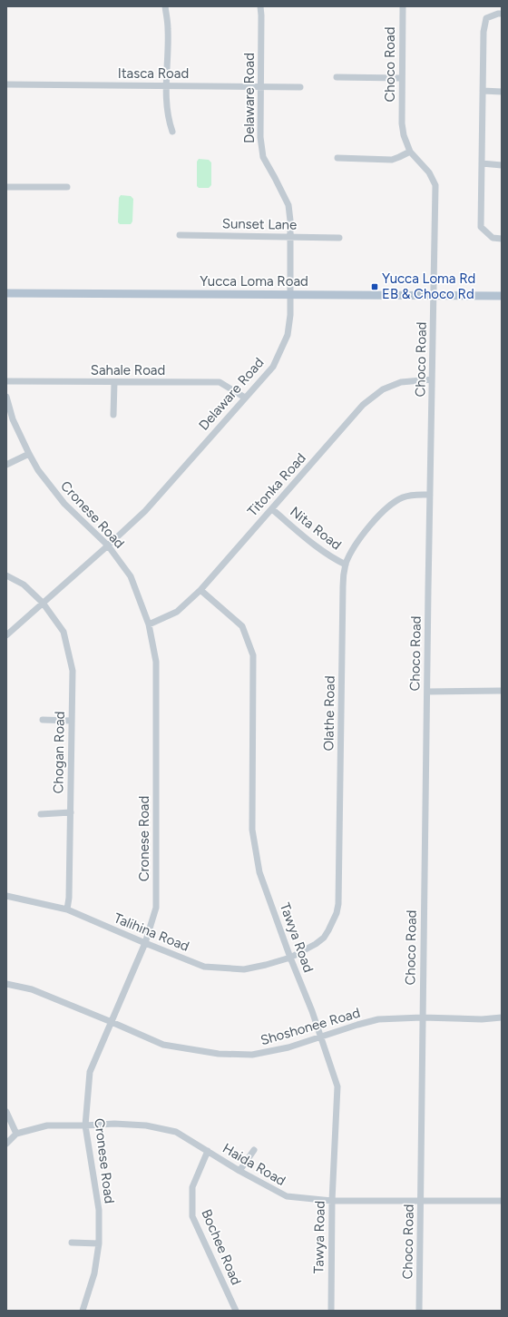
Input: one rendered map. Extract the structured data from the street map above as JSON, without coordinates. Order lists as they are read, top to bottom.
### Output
{
  "streets": {
    "main road": ["Yucca Loma Road"],
    "street": [
      "Choco Road",
      "Itasca Road",
      "Delaware Road",
      "Sunset Lane",
      "Sahale Road",
      "Titonka Road",
      "Cronese Road",
      "Nita Road",
      "Olathe Road",
      "Chogan Road",
      "Talihina Road",
      "Tawya Road",
      "Shoshonee Road",
      "Haida Road",
      "Bochee Road"
    ]
  },
  "crossings": [
    ["Choco Road", "Yucca Loma Road"],
    ["Choco Road", "Titonka Road"],
    ["Choco Road", "Olathe Road"],
    ["Choco Road", "Shoshonee Road"],
    ["Choco Road", "Haida Road"],
    ["Itasca Road", "Delaware Road"],
    ["Delaware Road", "Sunset Lane"],
    ["Delaware Road", "Yucca Loma Road"],
    ["Delaware Road", "Sahale Road"],
    ["Delaware Road", "Cronese Road"],
    ["Delaware Road", "Chogan Road"],
    ["Titonka Road", "Cronese Road"],
    ["Titonka Road", "Nita Road"],
    ["Titonka Road", "Tawya Road"],
    ["Cronese Road", "Talihina Road"],
    ["Cronese Road", "Shoshonee Road"],
    ["Cronese Road", "Haida Road"],
    ["Nita Road", "Olathe Road"],
    ["Olathe Road", "Talihina Road"],
    ["Olathe Road", "Tawya Road"],
    ["Chogan Road", "Talihina Road"],
    ["Talihina Road", "Tawya Road"],
    ["Tawya Road", "Shoshonee Road"],
    ["Tawya Road", "Haida Road"],
    ["Haida Road", "Bochee Road"]
  ],
  "places": {
    "transit": ["Yucca Loma Rd EB & Choco Rd"]
  }
}
